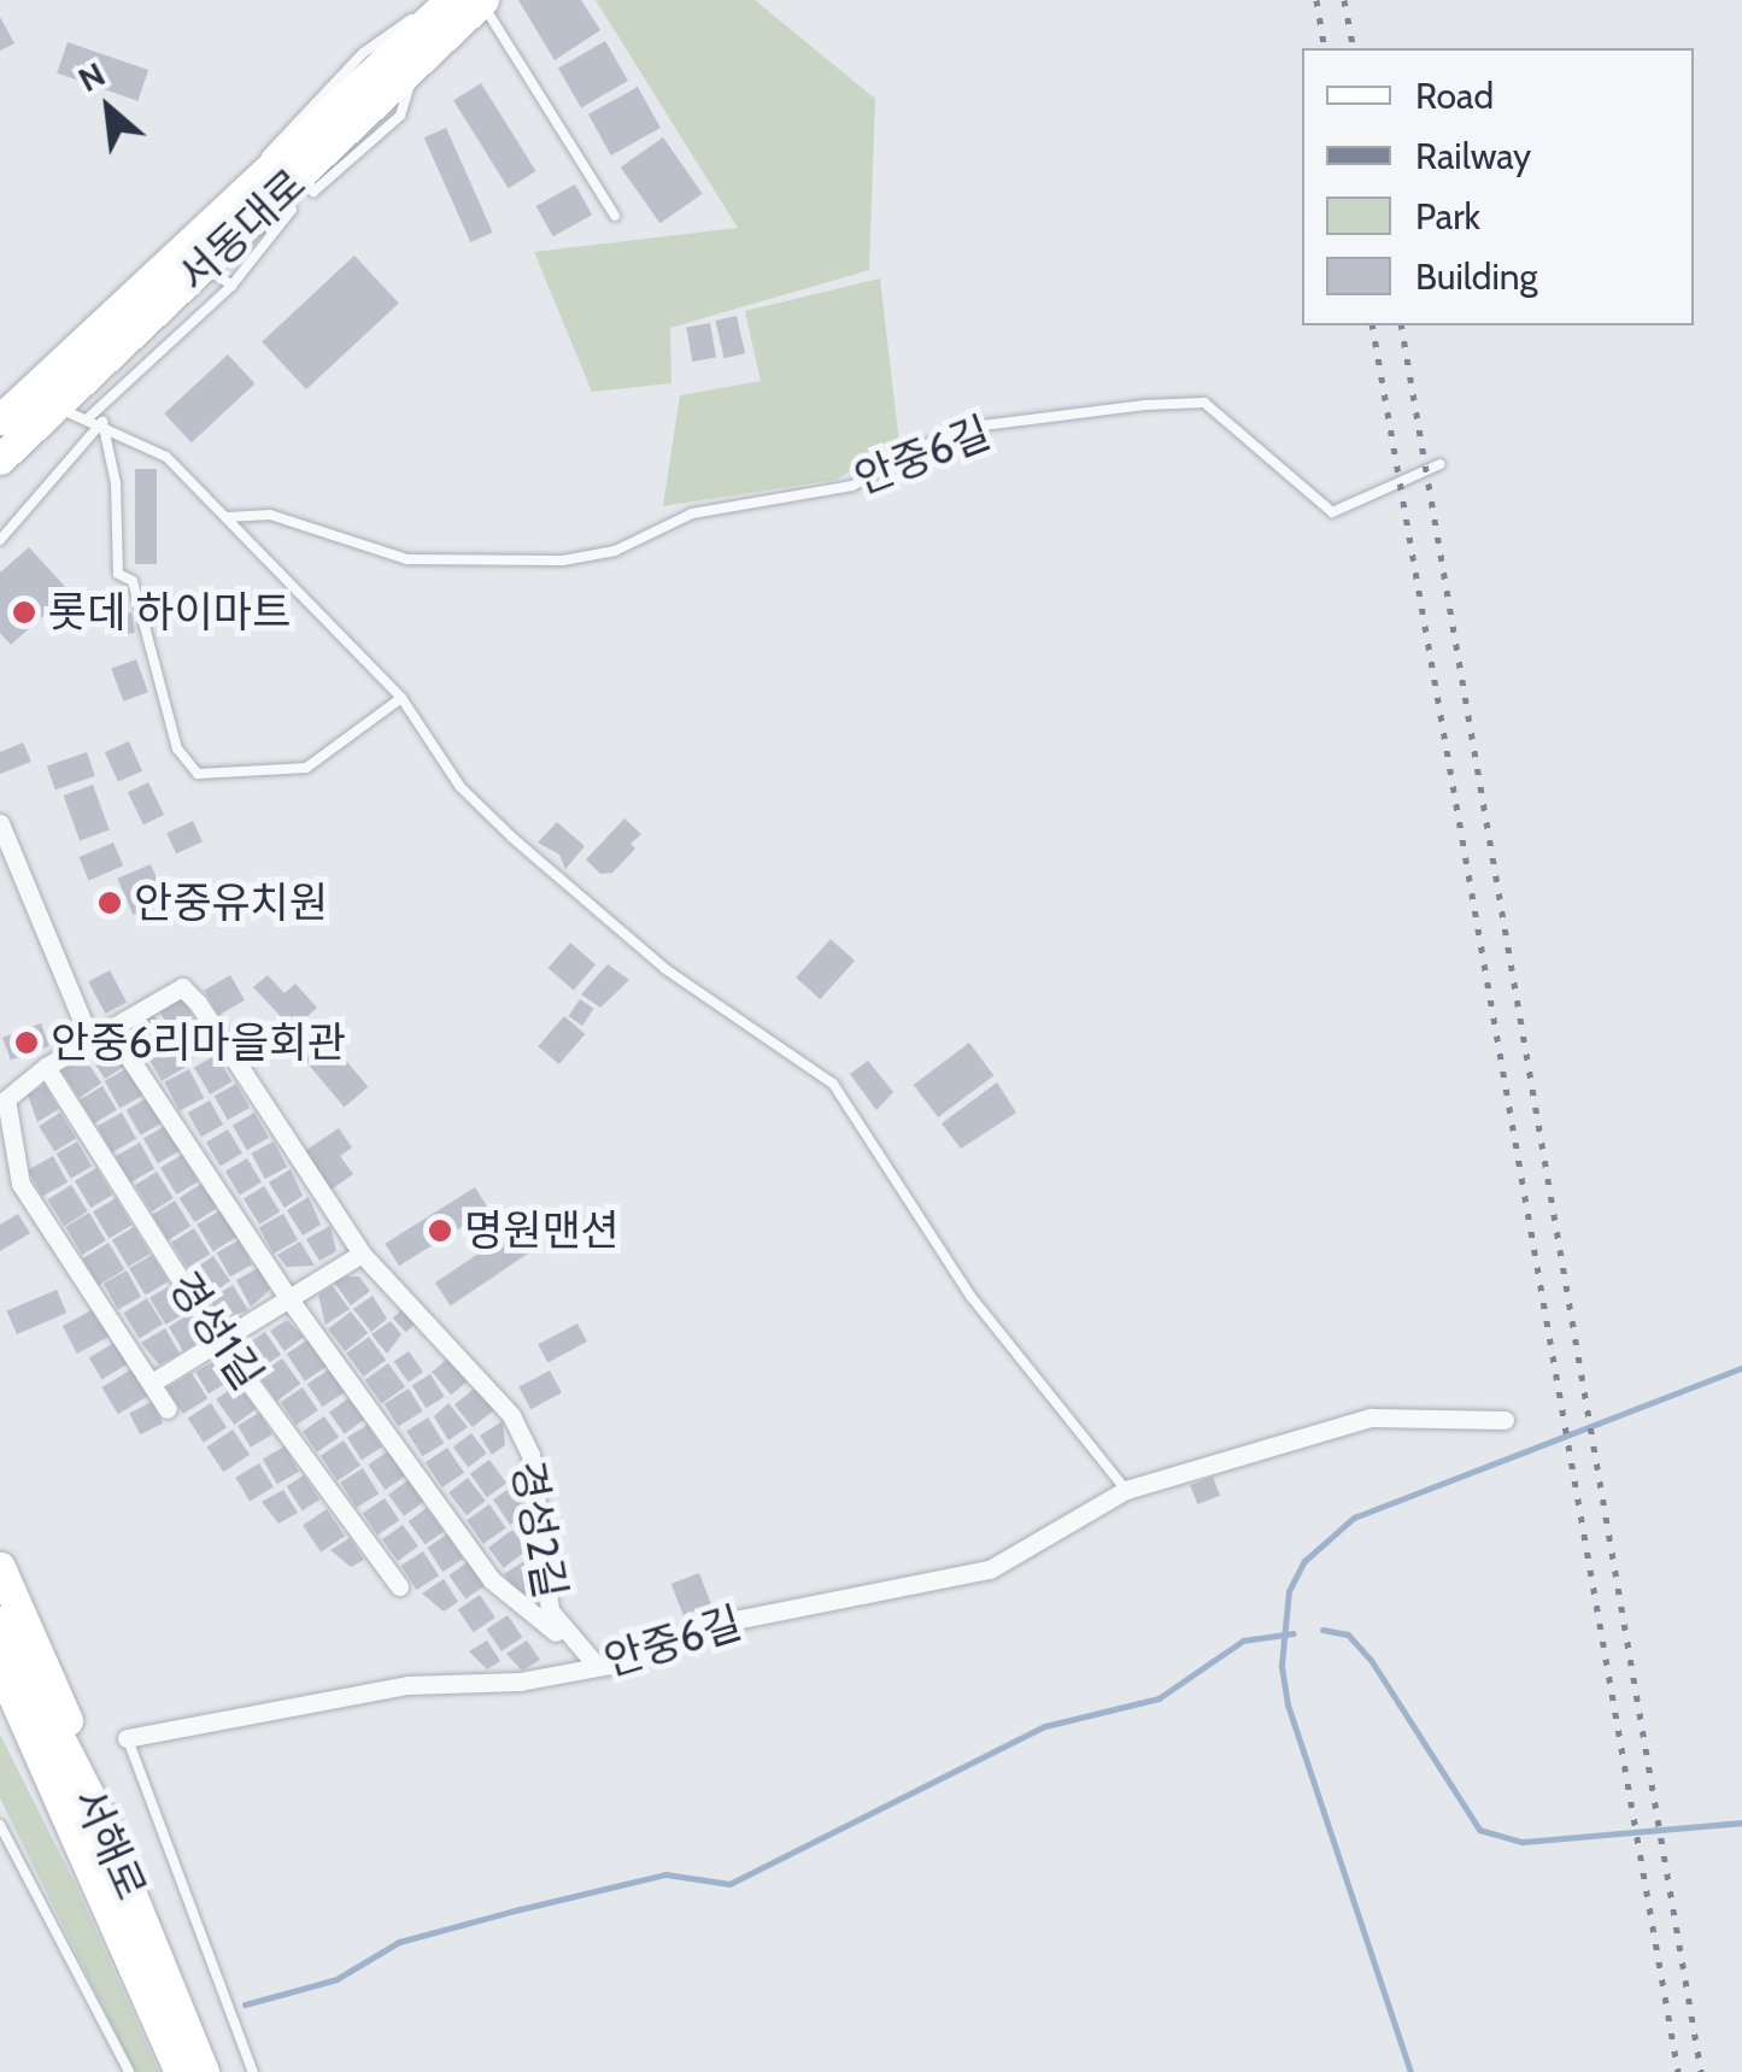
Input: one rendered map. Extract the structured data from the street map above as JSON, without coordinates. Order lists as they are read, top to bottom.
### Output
{
  "streets": {
    "main road": ["서동대로", "서해로"],
    "street": ["안중6길", "경성1길", "경성2길"]
  },
  "crossings": [
    ["안중6길", "경성2길"],
    ["경성1길", "경성2길"]
  ],
  "places": [
    "롯데 하이마트",
    "안중유치원",
    "안중6리마을회관",
    "명원맨션"
  ],
  "legend": [
    "Road",
    "Railway",
    "Park",
    "Building"
  ],
  "north": "top left"
}
